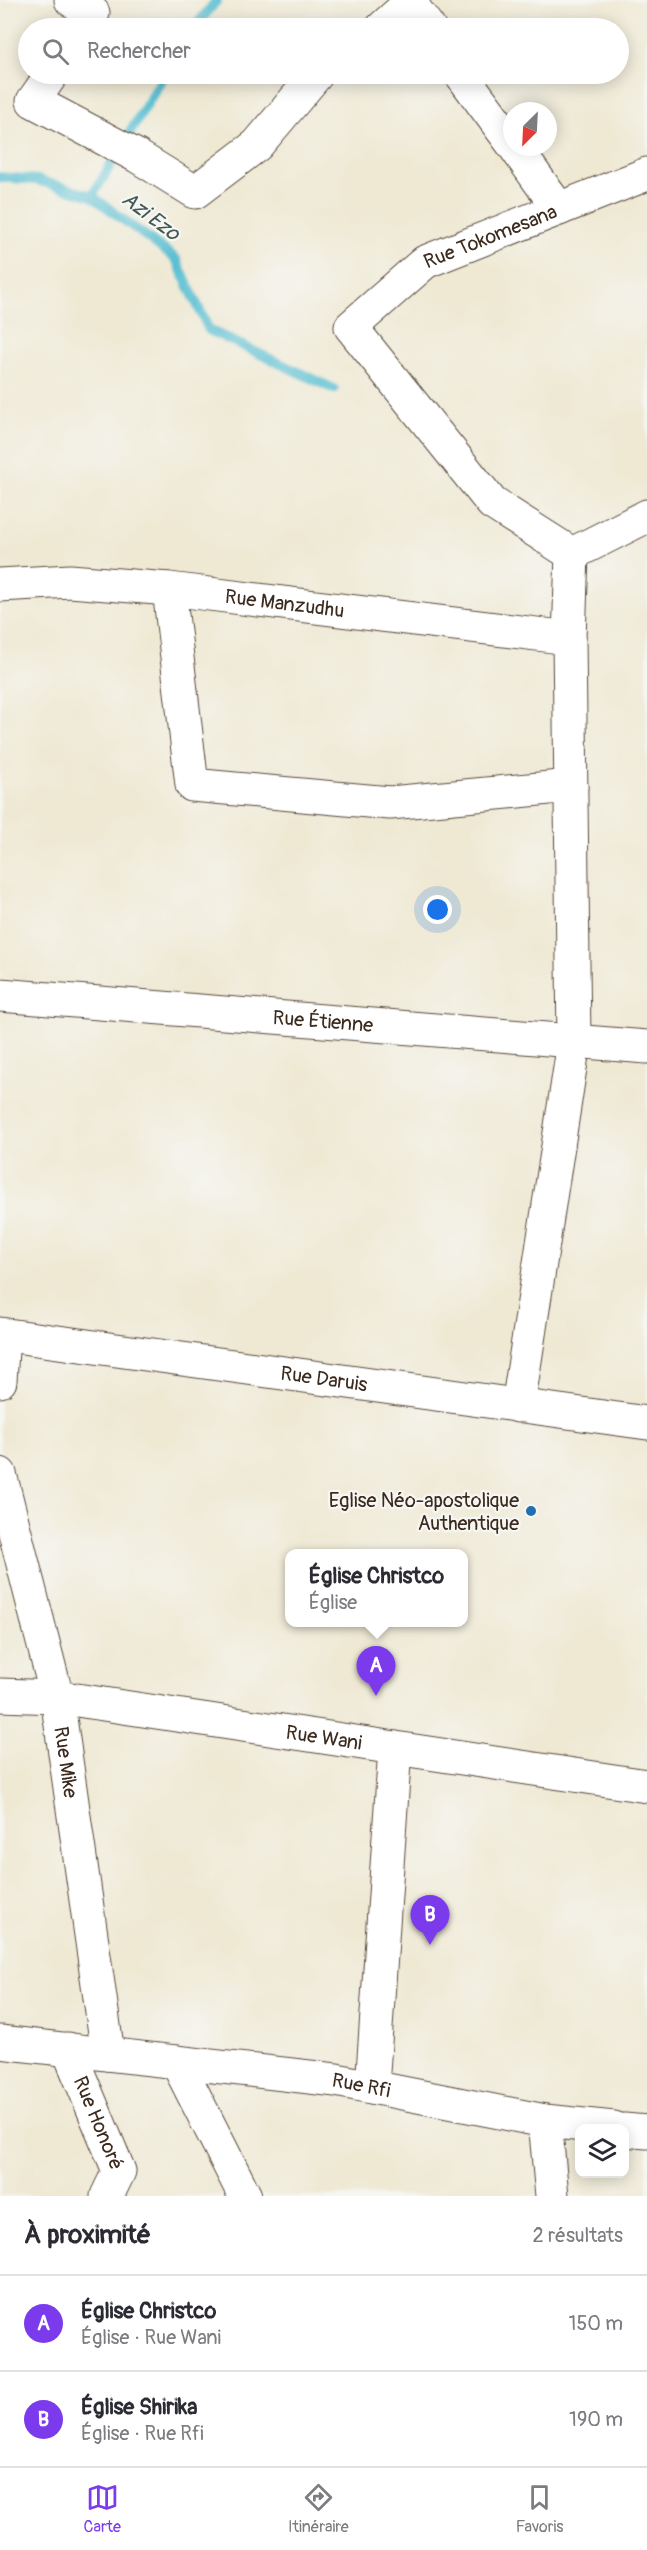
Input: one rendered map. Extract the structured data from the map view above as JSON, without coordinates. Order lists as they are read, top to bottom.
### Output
{
  "streets": {
    "street": [
      "Rue Tokomesana",
      "Rue Manzudhu",
      "Rue Étienne",
      "Rue Daruis",
      "Rue Wani",
      "Rue Mike",
      "Rue Rfi",
      "Rue Honoré"
    ]
  },
  "crossings": [
    ["Rue Wani", "Rue Mike"],
    ["Rue Mike", "Rue Rfi"],
    ["Rue Rfi", "Rue Honoré"]
  ],
  "water": ["Azi Ezo"],
  "places": ["Eglise Néo-apostolique Authentique"],
  "north": "bottom left",
  "page": {
    "search": "Rechercher",
    "popup": ["Église Christco", "Église"],
    "pins": ["A", "B"],
    "heading": ["À proximité", "2 résultats"],
    "list": [
      {
        "mark": "A",
        "name": "Église Christco",
        "note": "Église · Rue Wani",
        "value": "150 m"
      },
      {
        "mark": "B",
        "name": "Église Shirika",
        "note": "Église · Rue Rfi",
        "value": "190 m"
      }
    ],
    "nav": ["Carte", "Itinéraire", "Favoris"]
  }
}
